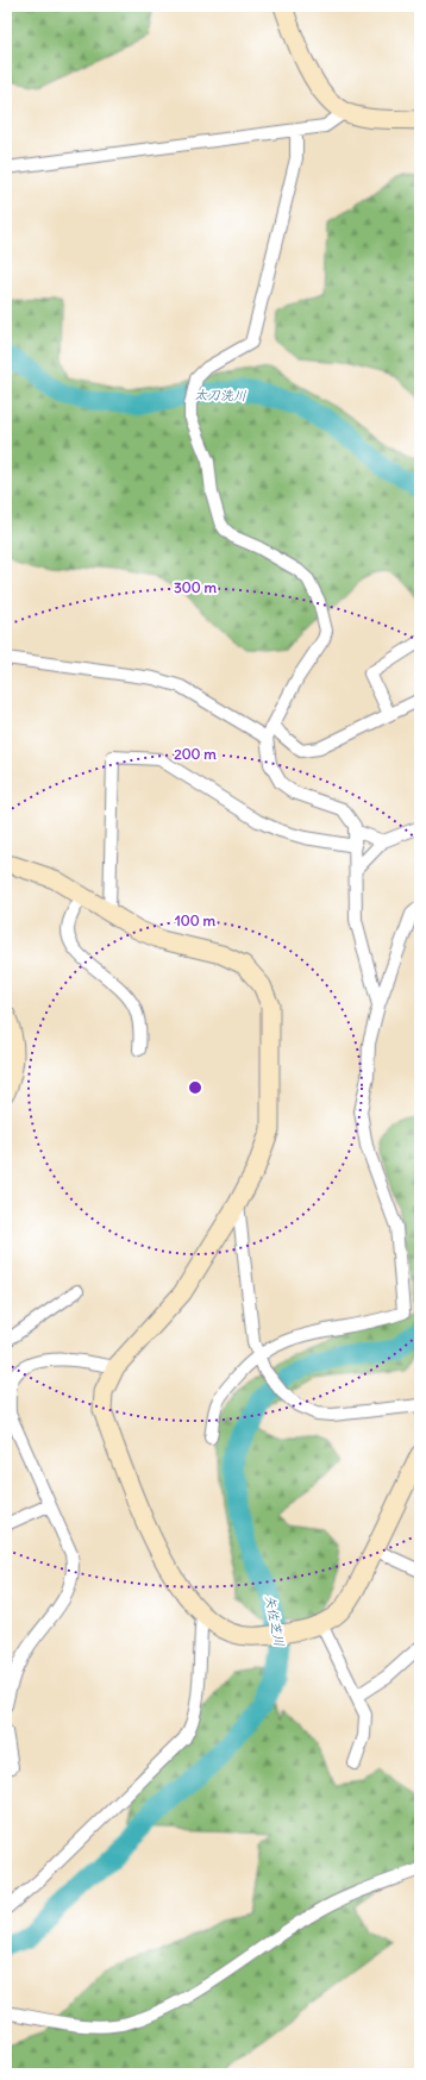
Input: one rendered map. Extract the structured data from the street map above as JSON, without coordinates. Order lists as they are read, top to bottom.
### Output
{
  "water": ["太刀洗川", "矢佐芝川"],
  "rings": ["300 m", "200 m", "100 m"]
}
